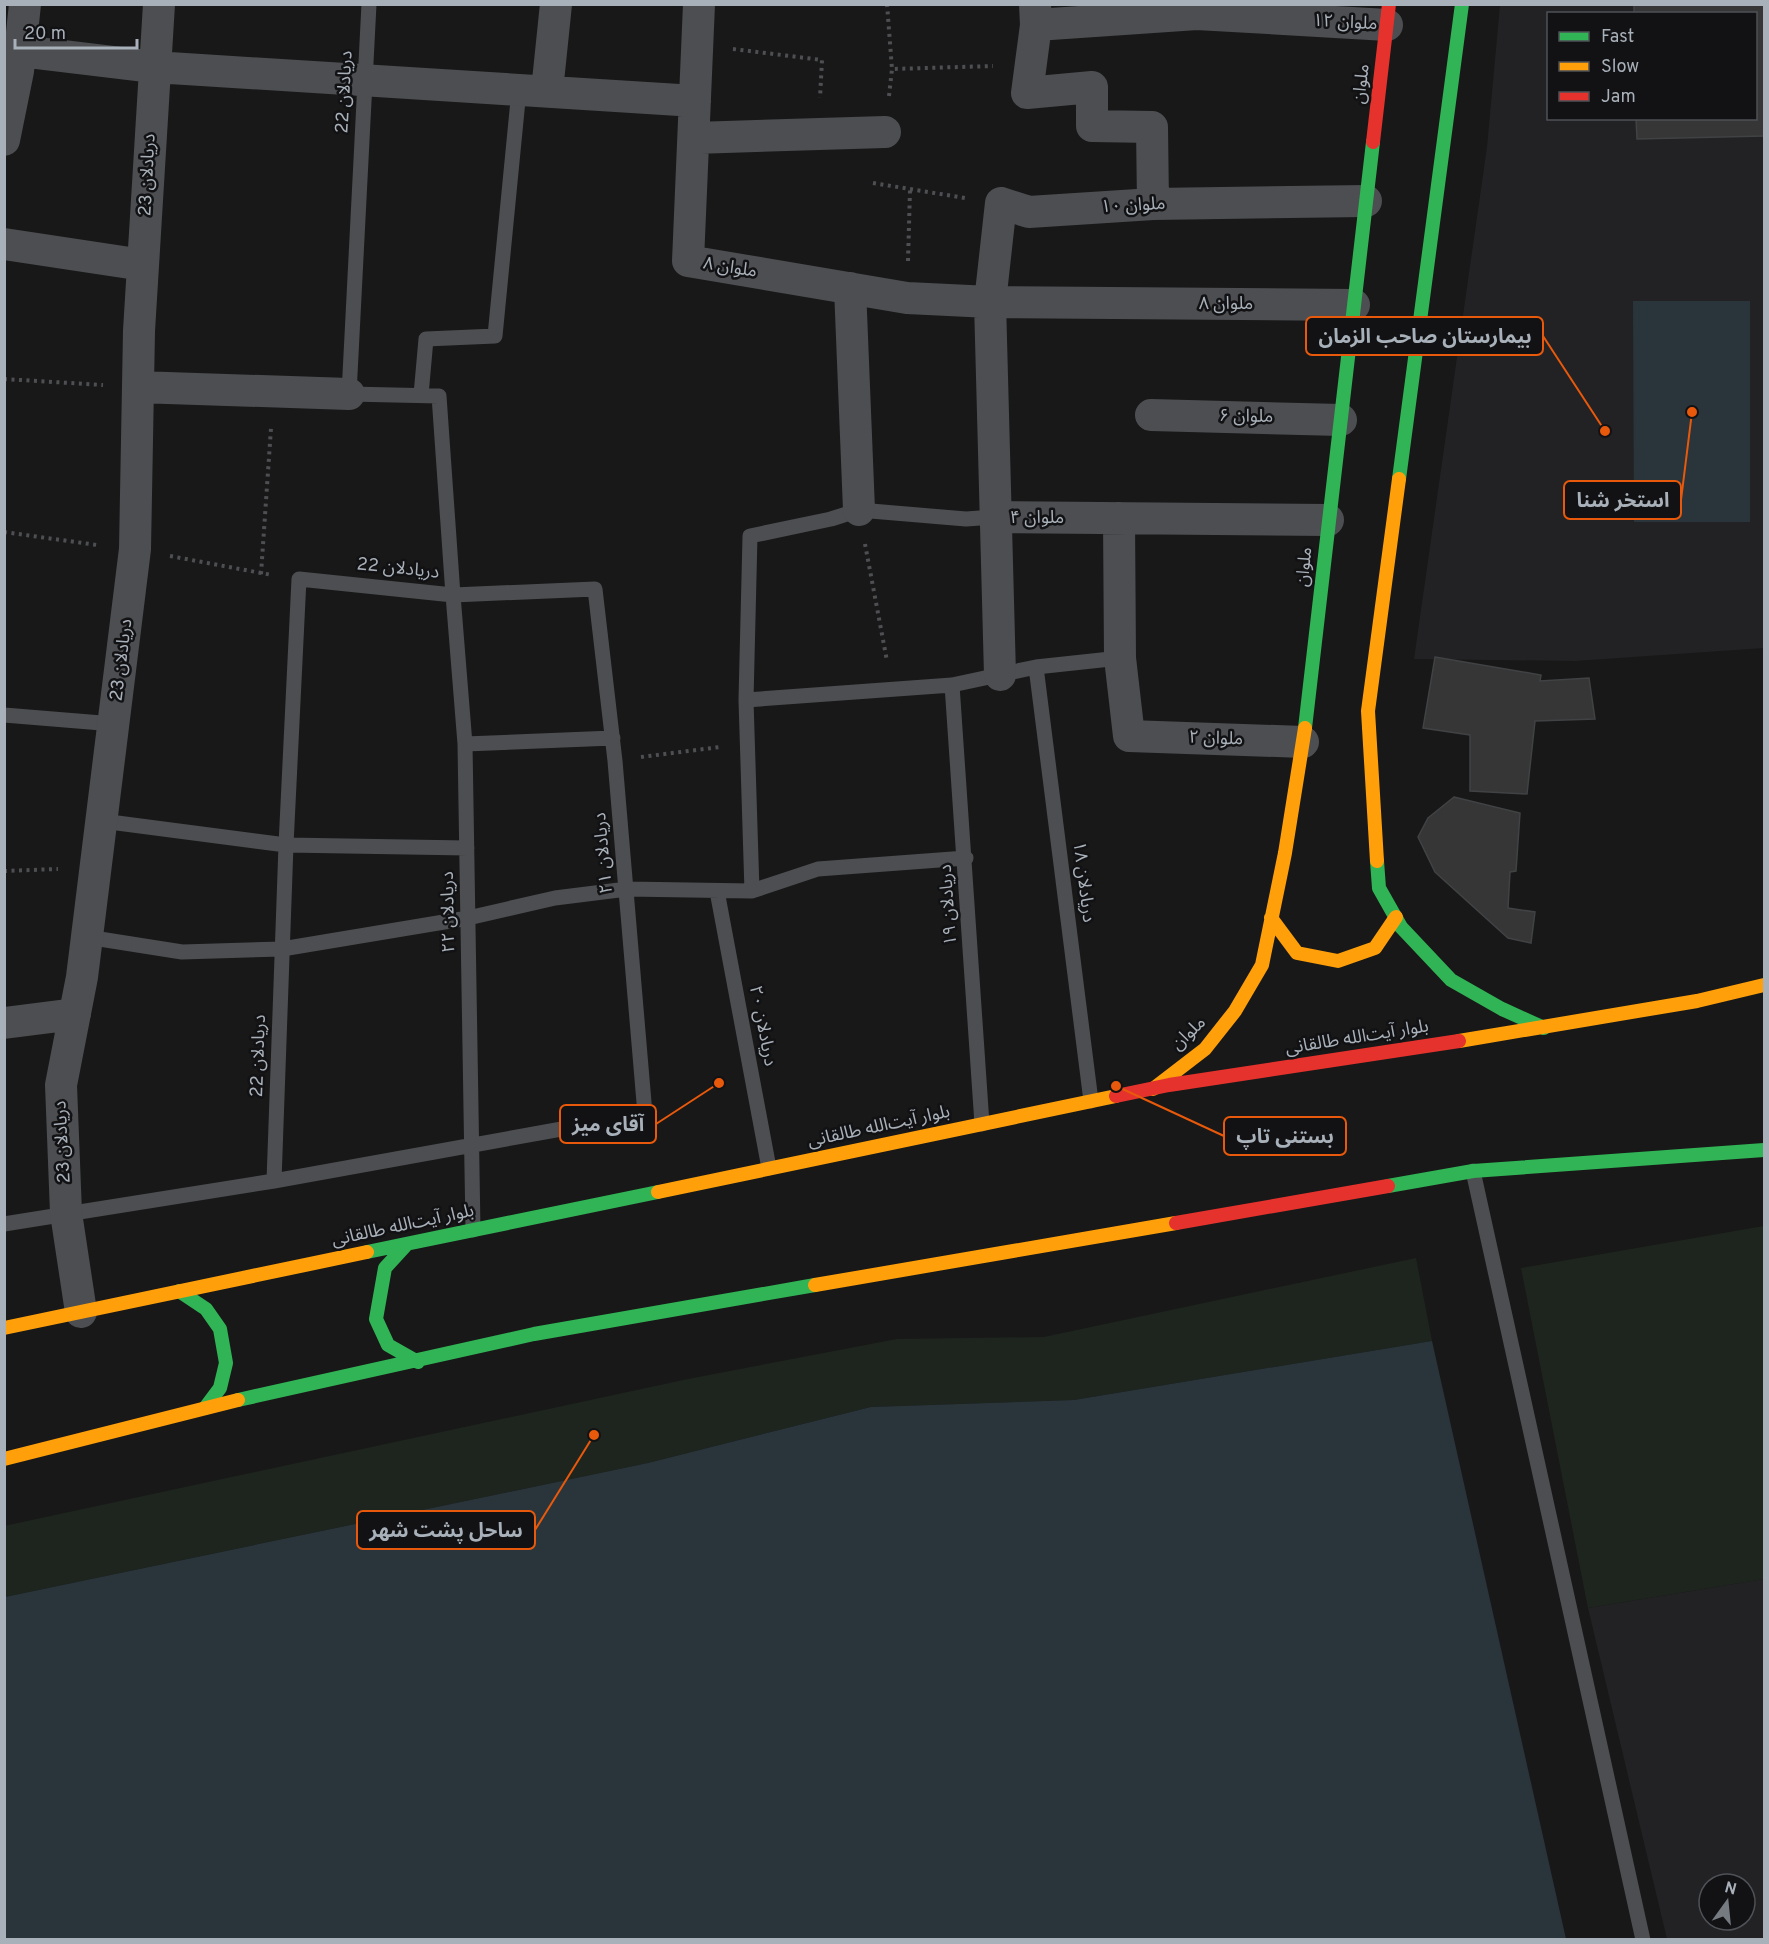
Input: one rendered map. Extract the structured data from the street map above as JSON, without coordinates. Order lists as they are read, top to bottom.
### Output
{
  "streets": {
    "main road": ["ملوان", "بلوار آیت‌الله طالقانی"],
    "street": [
      "ملوان ۱۲",
      "دریادلان 23",
      "ملوان ۱۰",
      "ملوان ۸",
      "ملوان ۶",
      "ملوان ۴",
      "ملوان ۲"
    ],
    "lane": [
      "دریادلان 22",
      "دریادلان ۲۱",
      "دریادلان ۱۸",
      "دریادلان ۱۹",
      "دریادلان ۲۲",
      "دریادلان ۲۰"
    ]
  },
  "crossings": [
    ["ملوان ۱۲", "ملوان"],
    ["ملوان", "ملوان ۱۰"],
    ["ملوان", "ملوان ۸"],
    ["ملوان", "ملوان ۶"],
    ["ملوان", "ملوان ۴"],
    ["ملوان", "ملوان ۲"],
    ["ملوان", "بلوار آیت‌الله طالقانی"],
    ["دریادلان 22", "دریادلان ۲۱"],
    ["دریادلان 22", "دریادلان ۲۲"],
    ["دریادلان 23", "بلوار آیت‌الله طالقانی"],
    ["دریادلان ۲۱", "دریادلان ۲۲"],
    ["دریادلان ۱۸", "بلوار آیت‌الله طالقانی"],
    ["دریادلان ۱۹", "بلوار آیت‌الله طالقانی"],
    ["دریادلان ۲۲", "بلوار آیت‌الله طالقانی"],
    ["دریادلان ۲۰", "بلوار آیت‌الله طالقانی"]
  ],
  "places": [
    "استخر شنا",
    "بیمارستان صاحب الزمان",
    "آقای میز",
    "بستنی تاپ",
    "ساحل پشت شهر"
  ],
  "legend": ["Fast", "Slow", "Jam"],
  "scale_bar": "20 m",
  "north": "top"
}
